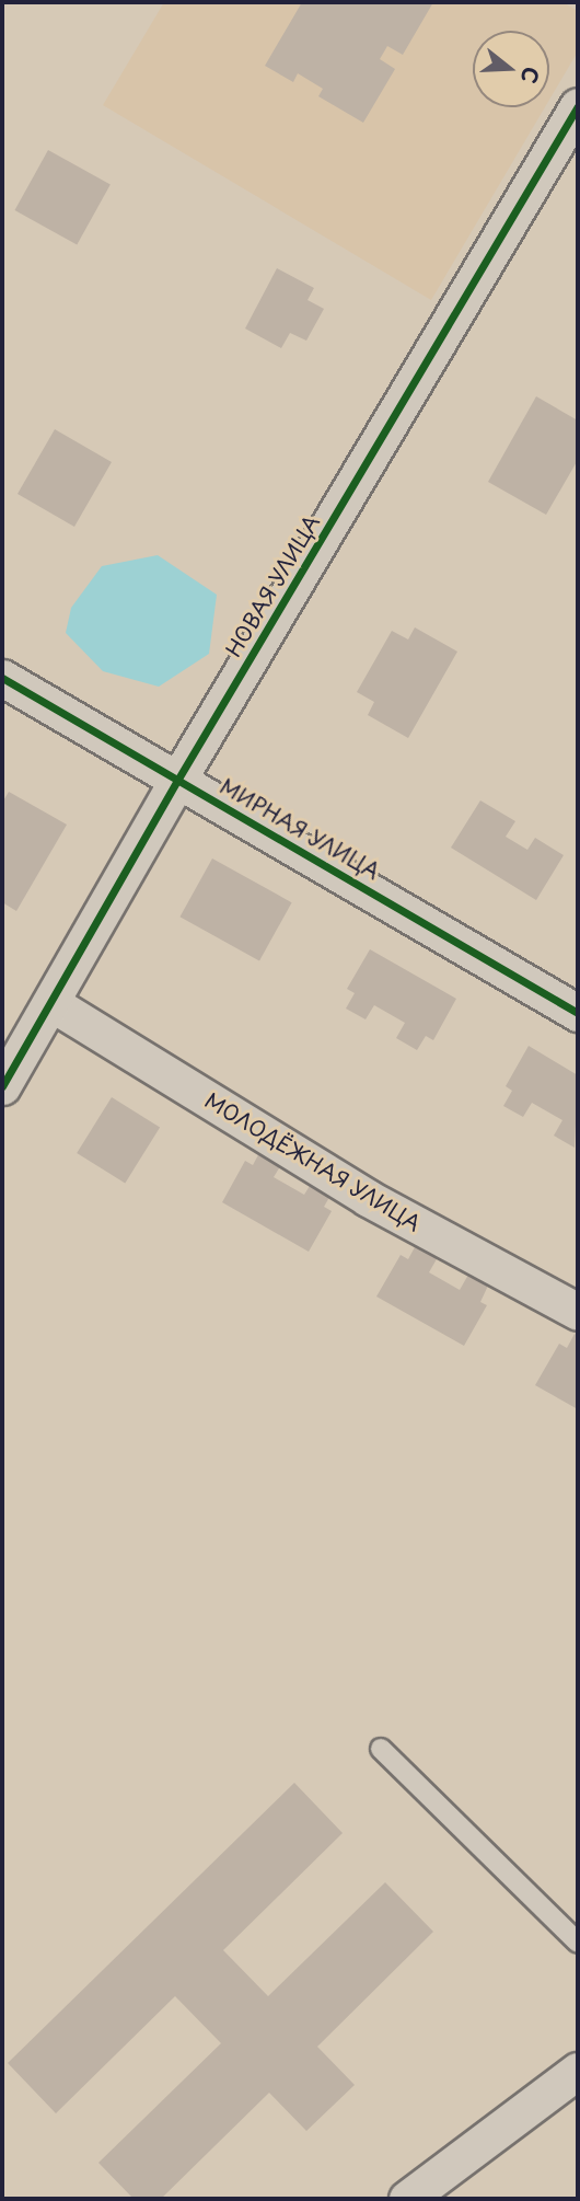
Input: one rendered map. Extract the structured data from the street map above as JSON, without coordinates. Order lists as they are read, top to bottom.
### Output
{
  "streets": {
    "street": ["НОВАЯ УЛИЦА", "МИРНАЯ УЛИЦА", "МОЛОДЁЖНАЯ УЛИЦА"]
  },
  "crossings": [
    ["НОВАЯ УЛИЦА", "МИРНАЯ УЛИЦА"],
    ["НОВАЯ УЛИЦА", "МОЛОДЁЖНАЯ УЛИЦА"]
  ],
  "north": "right"
}
